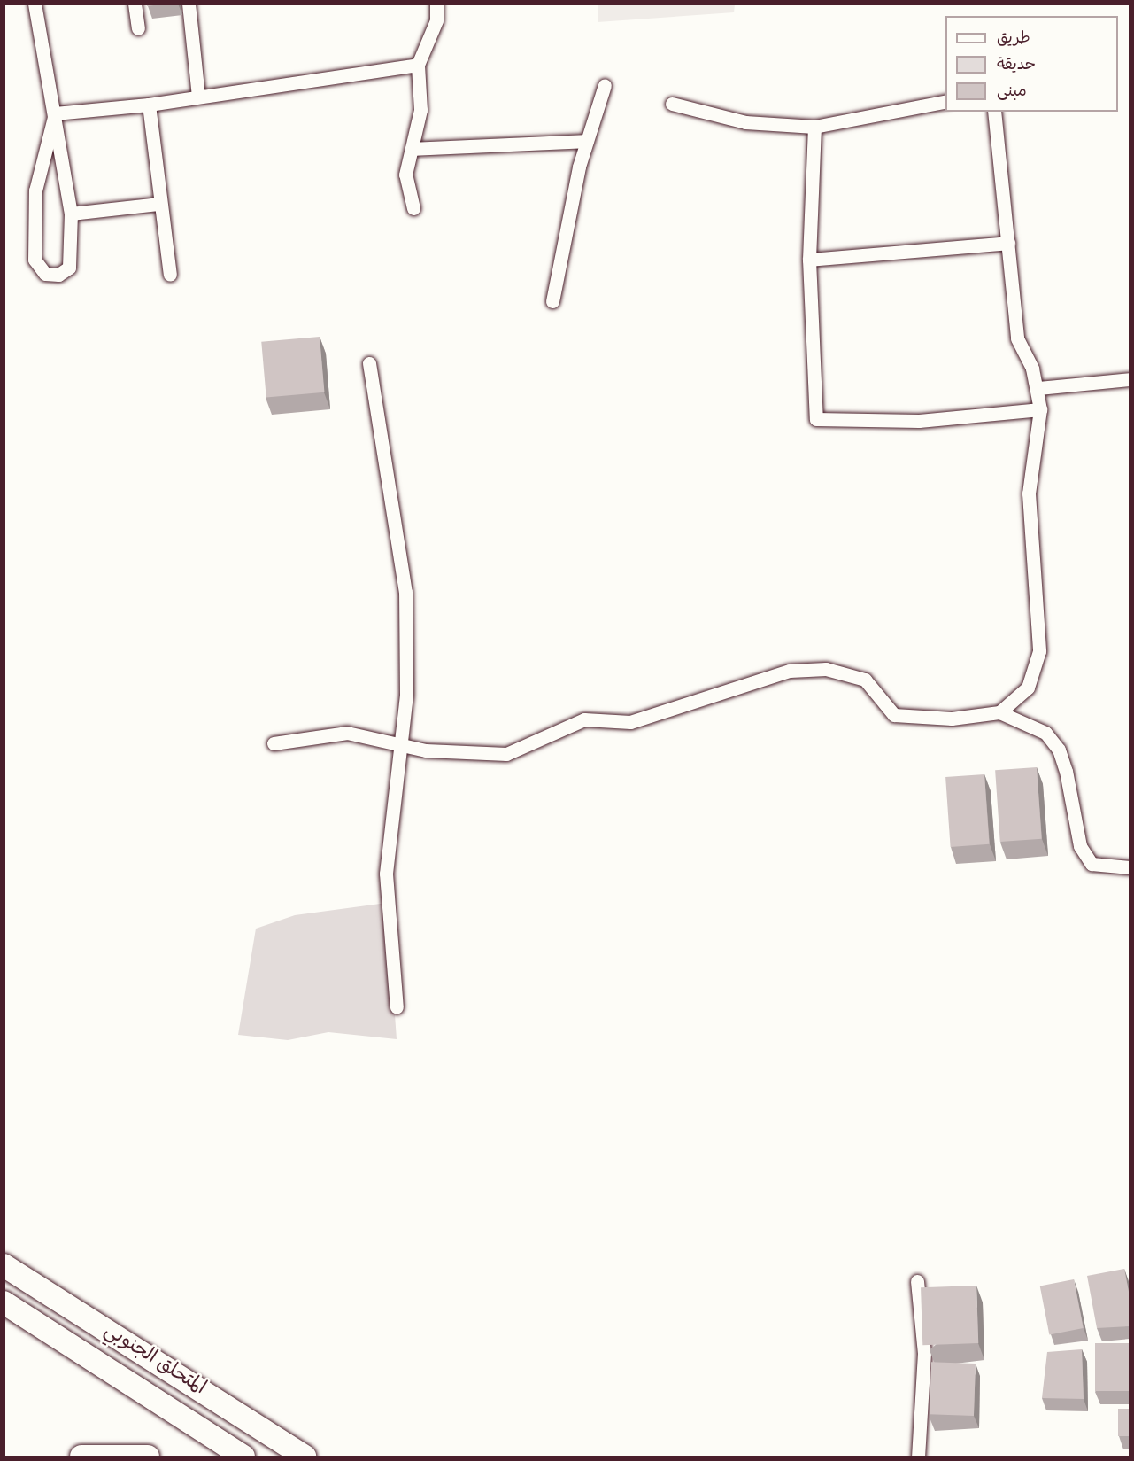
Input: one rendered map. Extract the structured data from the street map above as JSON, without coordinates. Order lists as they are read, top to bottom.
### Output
{
  "streets": {
    "highway": ["المتحلق الجنوبي"]
  },
  "legend": ["طريق", "حديقة", "مبنى"]
}
